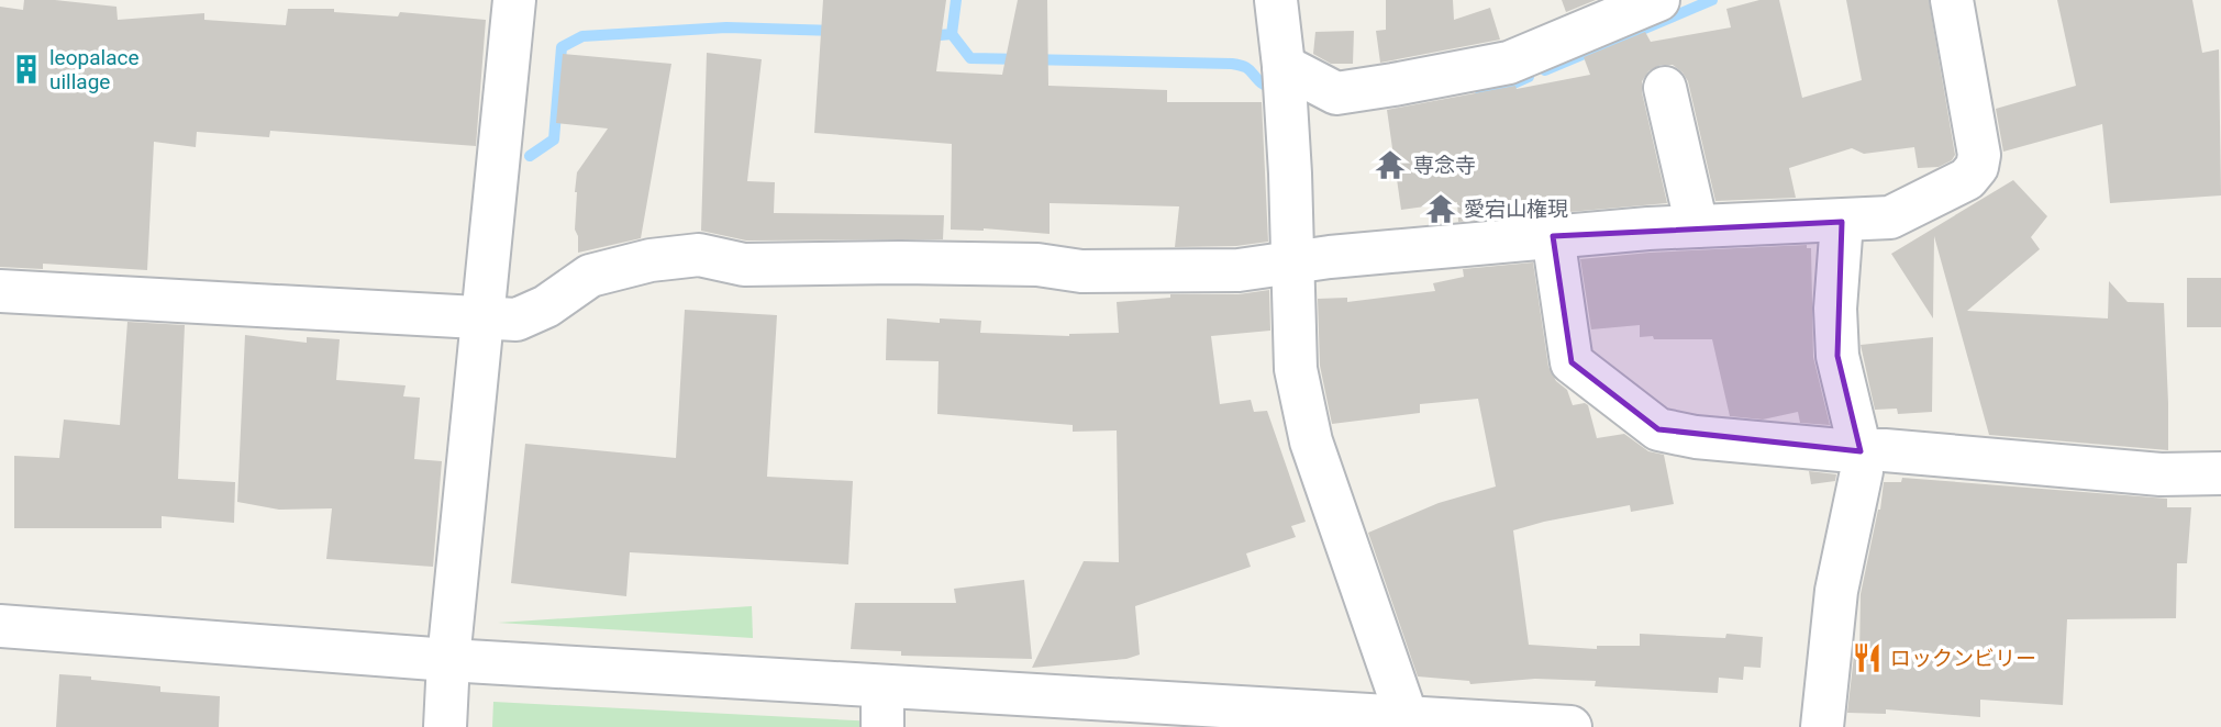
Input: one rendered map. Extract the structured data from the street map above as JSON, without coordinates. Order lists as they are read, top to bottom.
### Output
{
  "places": {
    "building": ["leopalace uillage"],
    "temple": ["専念寺", "愛宕山権現"],
    "restaurant": ["ロックンビリー"]
  }
}
